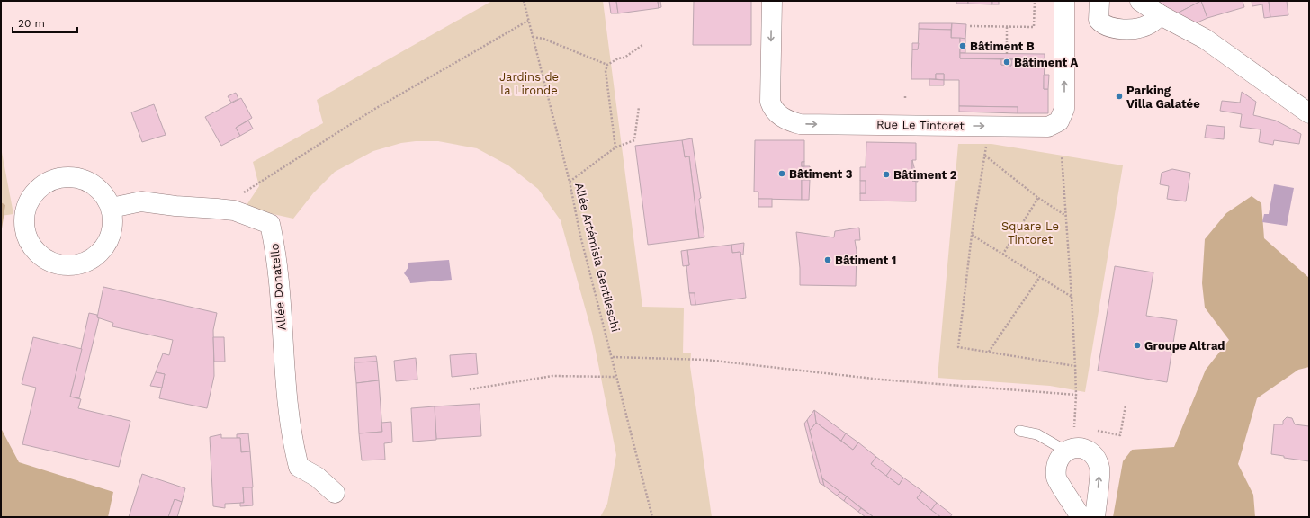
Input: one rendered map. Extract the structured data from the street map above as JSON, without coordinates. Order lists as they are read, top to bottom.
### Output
{
  "streets": {
    "street": ["Rue Le Tintoret", "Allée Donatello"],
    "path": ["Allée Artémisia Gentileschi"]
  },
  "parks": ["Jardins de la Lironde", "Square Le Tintoret"],
  "places": [
    "Bâtiment B",
    "Bâtiment A",
    "Parking Villa Galatée",
    "Bâtiment 3",
    "Bâtiment 2",
    "Bâtiment 1",
    "Groupe Altrad"
  ],
  "scale_bar": "20 m"
}
